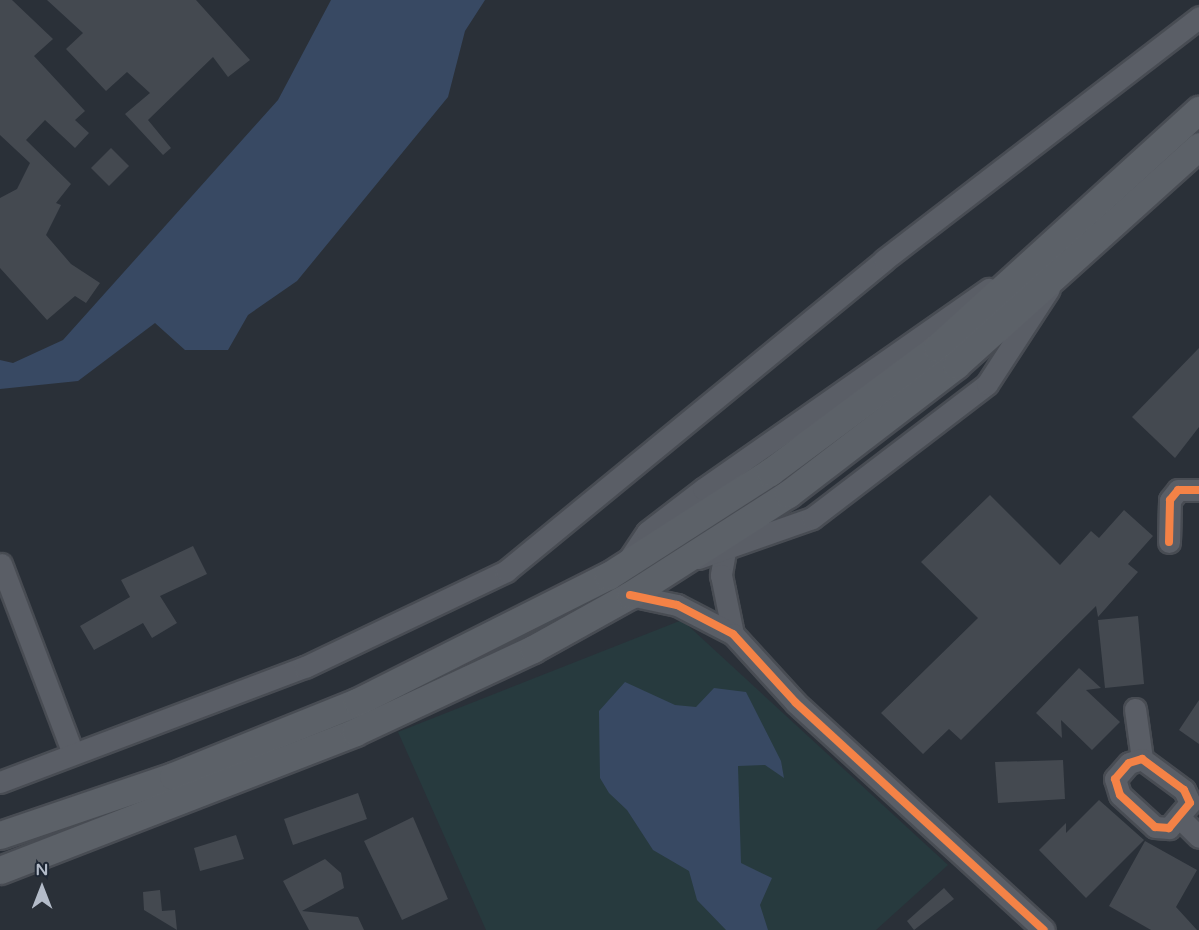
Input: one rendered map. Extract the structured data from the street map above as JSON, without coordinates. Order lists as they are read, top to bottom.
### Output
{
  "north": "top"
}
